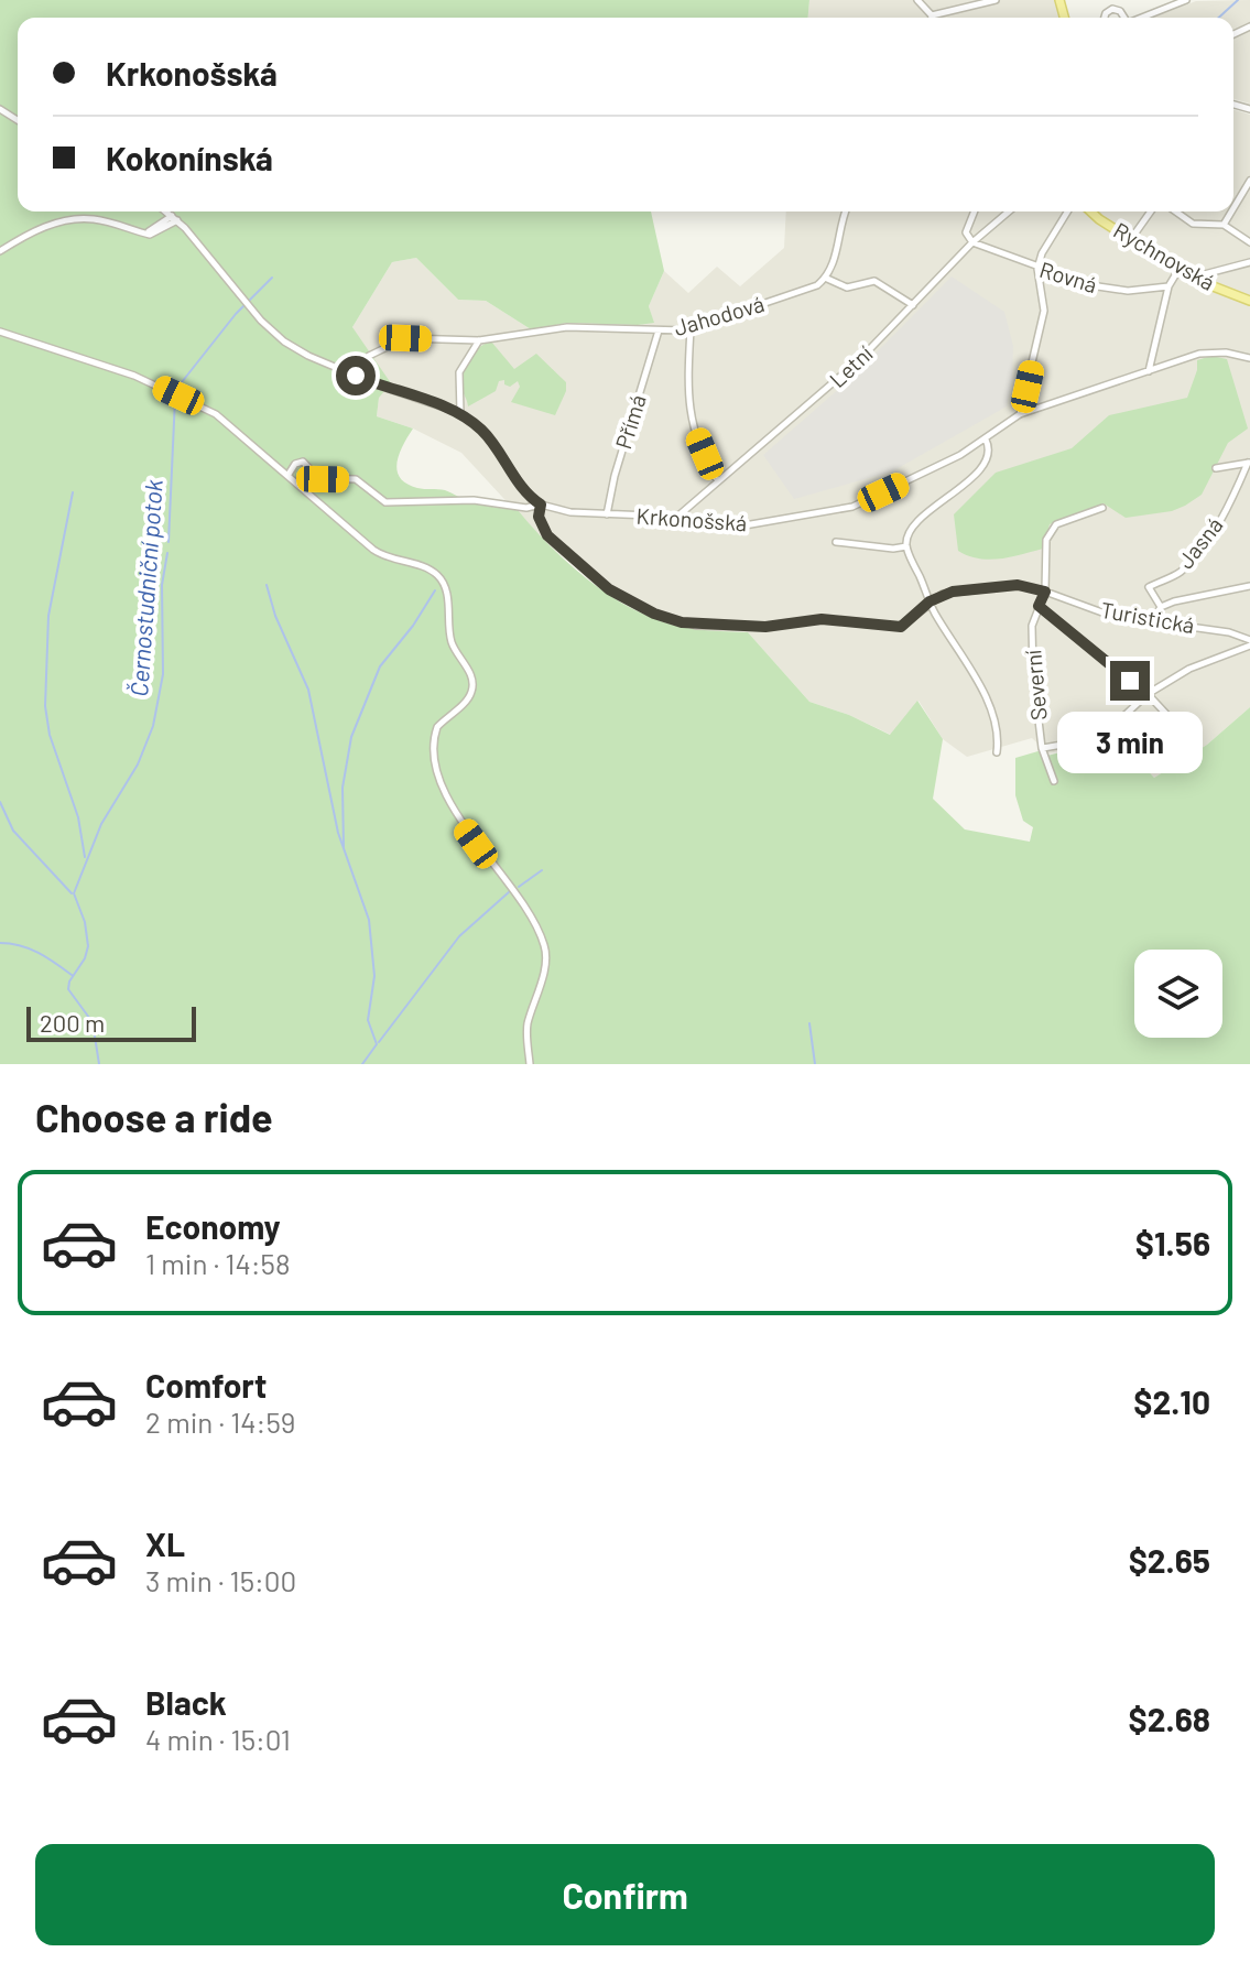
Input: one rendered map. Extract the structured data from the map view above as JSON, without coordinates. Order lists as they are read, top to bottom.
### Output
{
  "streets": {
    "main road": ["Rychnovská"],
    "street": [
      "Rovná",
      "Jahodová",
      "Letní",
      "Přímá",
      "Krkonošská",
      "Jasná",
      "Turistická",
      "Severní"
    ]
  },
  "crossings": [
    ["Rovná", "Letní"],
    ["Jahodová", "Přímá"],
    ["Letní", "Krkonošská"],
    ["Přímá", "Krkonošská"],
    ["Krkonošská", "Turistická"],
    ["Turistická", "Severní"]
  ],
  "water": ["Černostudniční potok"],
  "scale_bar": "200 m",
  "page": {
    "banner": ["Krkonošská", "Kokonínská"],
    "bubble": "3 min",
    "scale": "200 m",
    "heading": "Choose a ride",
    "list": [
      {
        "name": "Economy",
        "note": "1 min · 14:58",
        "value": "$1.56"
      },
      {
        "name": "Comfort",
        "note": "2 min · 14:59",
        "value": "$2.10"
      },
      {
        "name": "XL",
        "note": "3 min · 15:00",
        "value": "$2.65"
      },
      {
        "name": "Black",
        "note": "4 min · 15:01",
        "value": "$2.68"
      }
    ],
    "buttons": "Confirm"
  }
}
